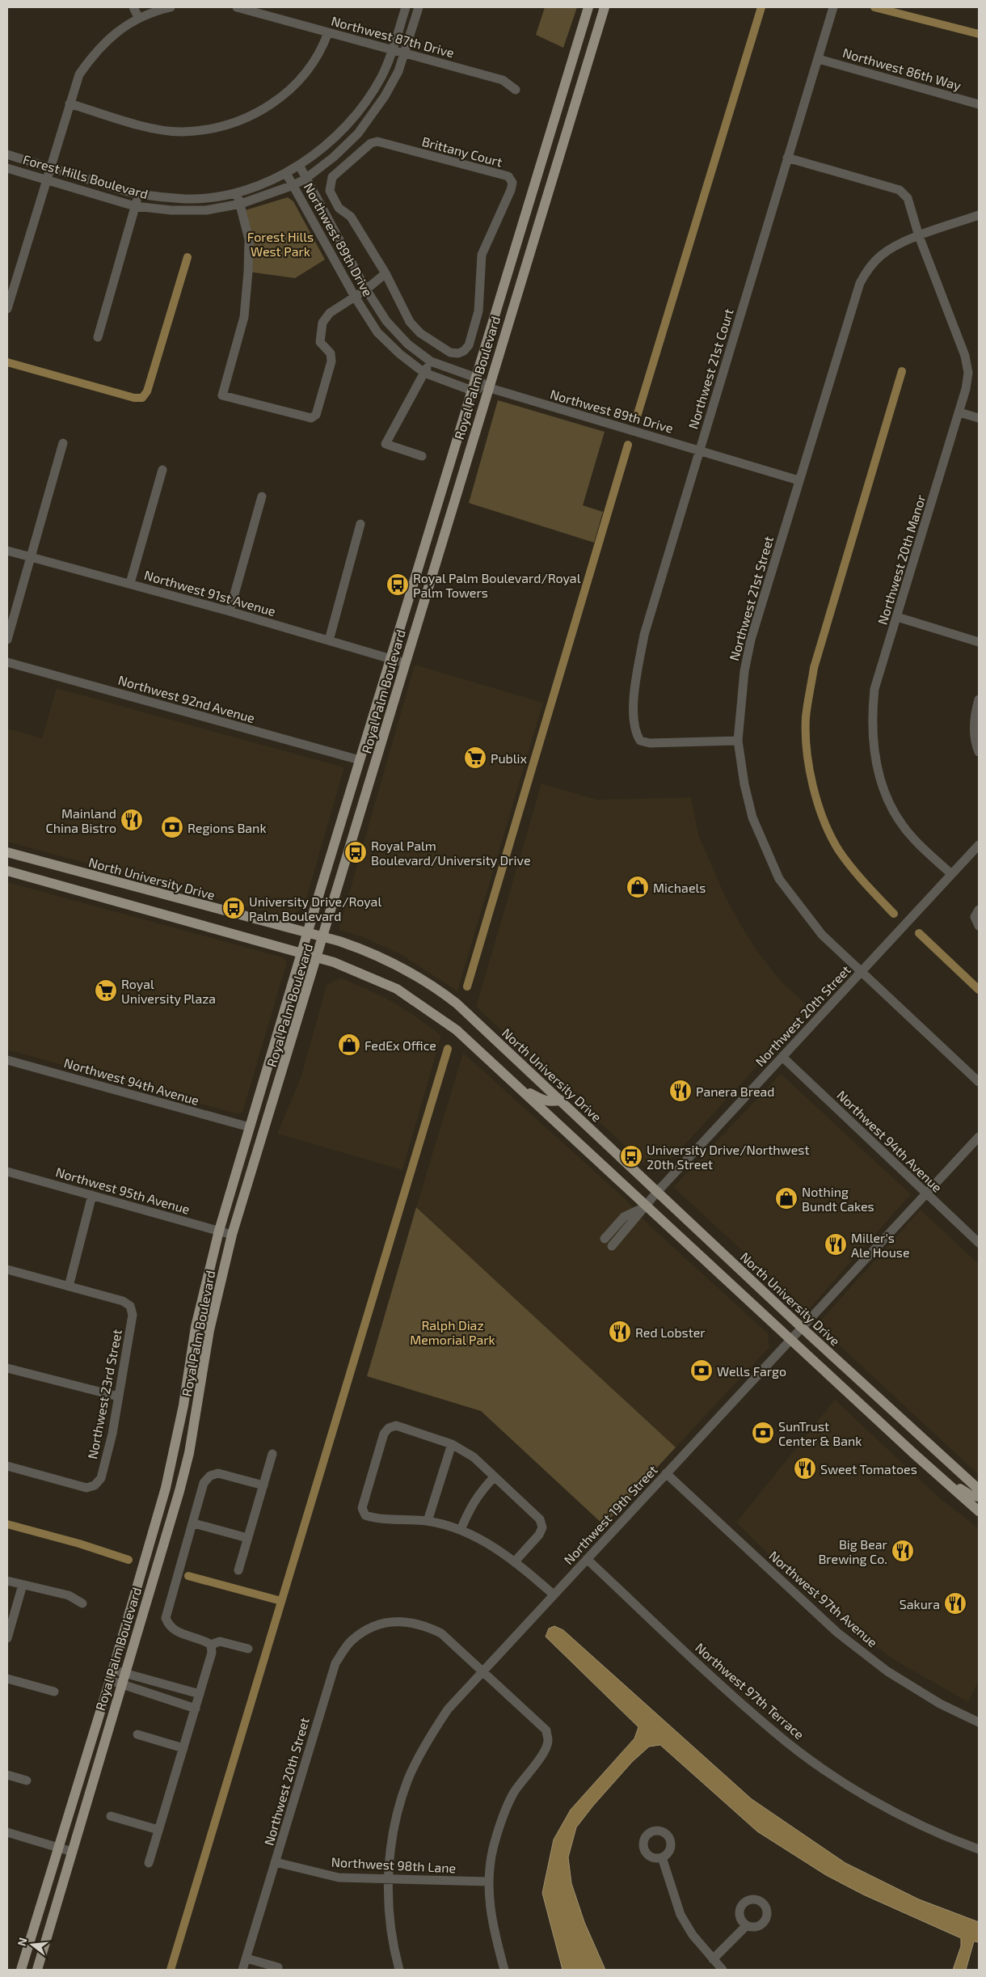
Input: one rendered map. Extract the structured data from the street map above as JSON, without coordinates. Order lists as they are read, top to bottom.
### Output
{
  "streets": {
    "main road": ["Royal Palm Boulevard", "North University Drive"],
    "street": [
      "Northwest 87th Drive",
      "Northwest 86th Way",
      "Brittany Court",
      "Forest Hills Boulevard",
      "Northwest 89th Drive",
      "Northwest 21st Court",
      "Northwest 20th Manor",
      "Northwest 91st Avenue",
      "Northwest 21st Street",
      "Northwest 92nd Avenue",
      "Northwest 20th Street",
      "Northwest 94th Avenue",
      "Northwest 95th Avenue",
      "Northwest 23rd Street",
      "Northwest 19th Street",
      "Northwest 97th Avenue",
      "Northwest 97th Terrace",
      "Northwest 98th Lane"
    ]
  },
  "crossings": [
    ["Northwest 87th Drive", "Forest Hills Boulevard"],
    ["Northwest 86th Way", "Northwest 21st Court"],
    ["Forest Hills Boulevard", "Northwest 89th Drive"],
    ["Northwest 89th Drive", "Northwest 21st Court"],
    ["Northwest 89th Drive", "Royal Palm Boulevard"],
    ["Northwest 89th Drive", "Northwest 21st Street"],
    ["Northwest 21st Court", "Northwest 20th Manor"],
    ["Northwest 21st Court", "Northwest 21st Street"],
    ["Royal Palm Boulevard", "Northwest 91st Avenue"],
    ["Royal Palm Boulevard", "Northwest 92nd Avenue"],
    ["Royal Palm Boulevard", "North University Drive"],
    ["Royal Palm Boulevard", "Northwest 94th Avenue"],
    ["Royal Palm Boulevard", "Northwest 95th Avenue"],
    ["Northwest 20th Manor", "Northwest 21st Street"],
    ["Northwest 20th Manor", "Northwest 20th Street"],
    ["Northwest 21st Street", "Northwest 20th Street"],
    ["North University Drive", "Northwest 20th Street"],
    ["North University Drive", "Northwest 19th Street"],
    ["Northwest 20th Street", "Northwest 94th Avenue"],
    ["Northwest 20th Street", "Northwest 19th Street"],
    ["Northwest 20th Street", "Northwest 98th Lane"],
    ["Northwest 94th Avenue", "Northwest 19th Street"],
    ["Northwest 19th Street", "Northwest 97th Avenue"],
    ["Northwest 19th Street", "Northwest 97th Terrace"],
    ["Northwest 19th Street", "Northwest 98th Lane"]
  ],
  "parks": ["Forest Hills West Park", "Ralph Diaz Memorial Park"],
  "places": {
    "bus stop": [
      "Royal Palm Boulevard/Royal Palm Towers",
      "Royal Palm Boulevard/University Drive",
      "University Drive/Royal Palm Boulevard",
      "University Drive/Northwest 20th Street"
    ],
    "supermarket": ["Publix", "Royal University Plaza"],
    "restaurant": [
      "Mainland China Bistro",
      "Panera Bread",
      "Miller's Ale House",
      "Red Lobster",
      "Sweet Tomatoes",
      "Big Bear Brewing Co.",
      "Sakura"
    ],
    "bank": ["Regions Bank", "Wells Fargo", "SunTrust Center & Bank"],
    "shop": ["Michaels", "FedEx Office", "Nothing Bundt Cakes"]
  },
  "north": "left"
}
